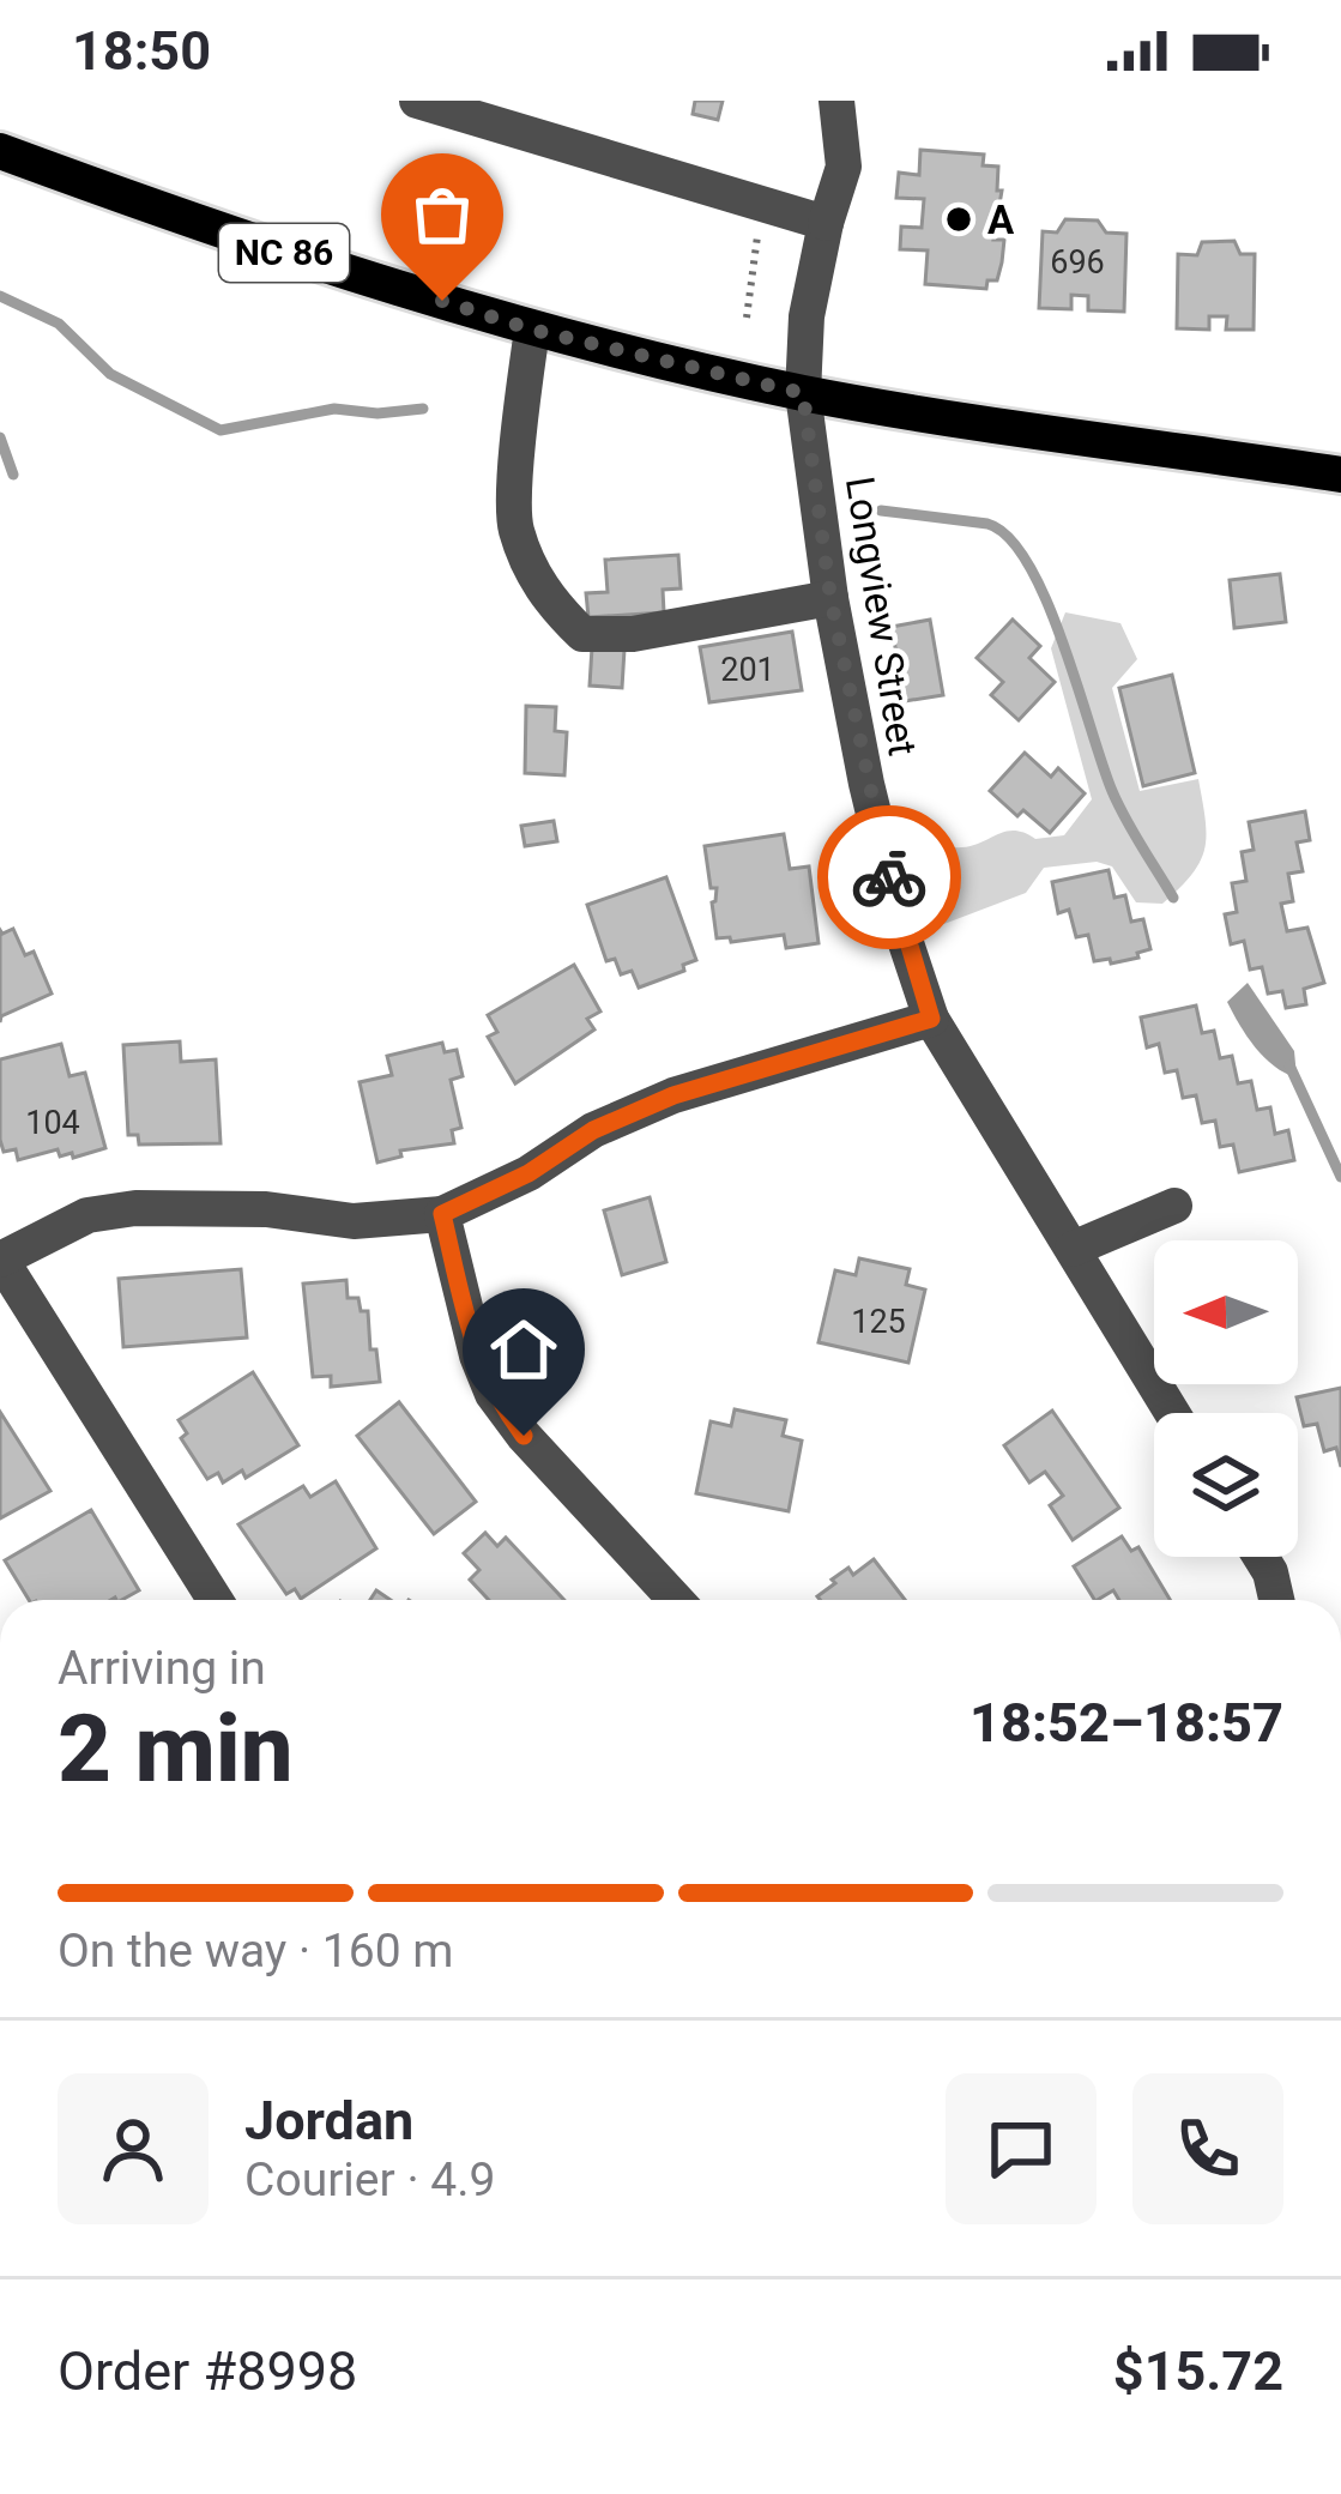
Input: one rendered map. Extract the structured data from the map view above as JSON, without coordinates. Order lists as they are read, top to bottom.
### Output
{
  "streets": {
    "main road": ["NC 86"],
    "street": ["Longview Street"]
  },
  "crossings": [
    ["NC 86", "Longview Street"]
  ],
  "places": ["A"],
  "house_numbers": [
    "696",
    "201",
    "104",
    "125"
  ],
  "north": "left",
  "page": {
    "status": "18:50",
    "heading": ["2 min", "Arriving in", "18:52–18:57"],
    "panel": [
      "Jordan",
      "Courier · 4.9",
      "Order #8998",
      "$15.72"
    ],
    "bar": "On the way · 160 m"
  }
}
